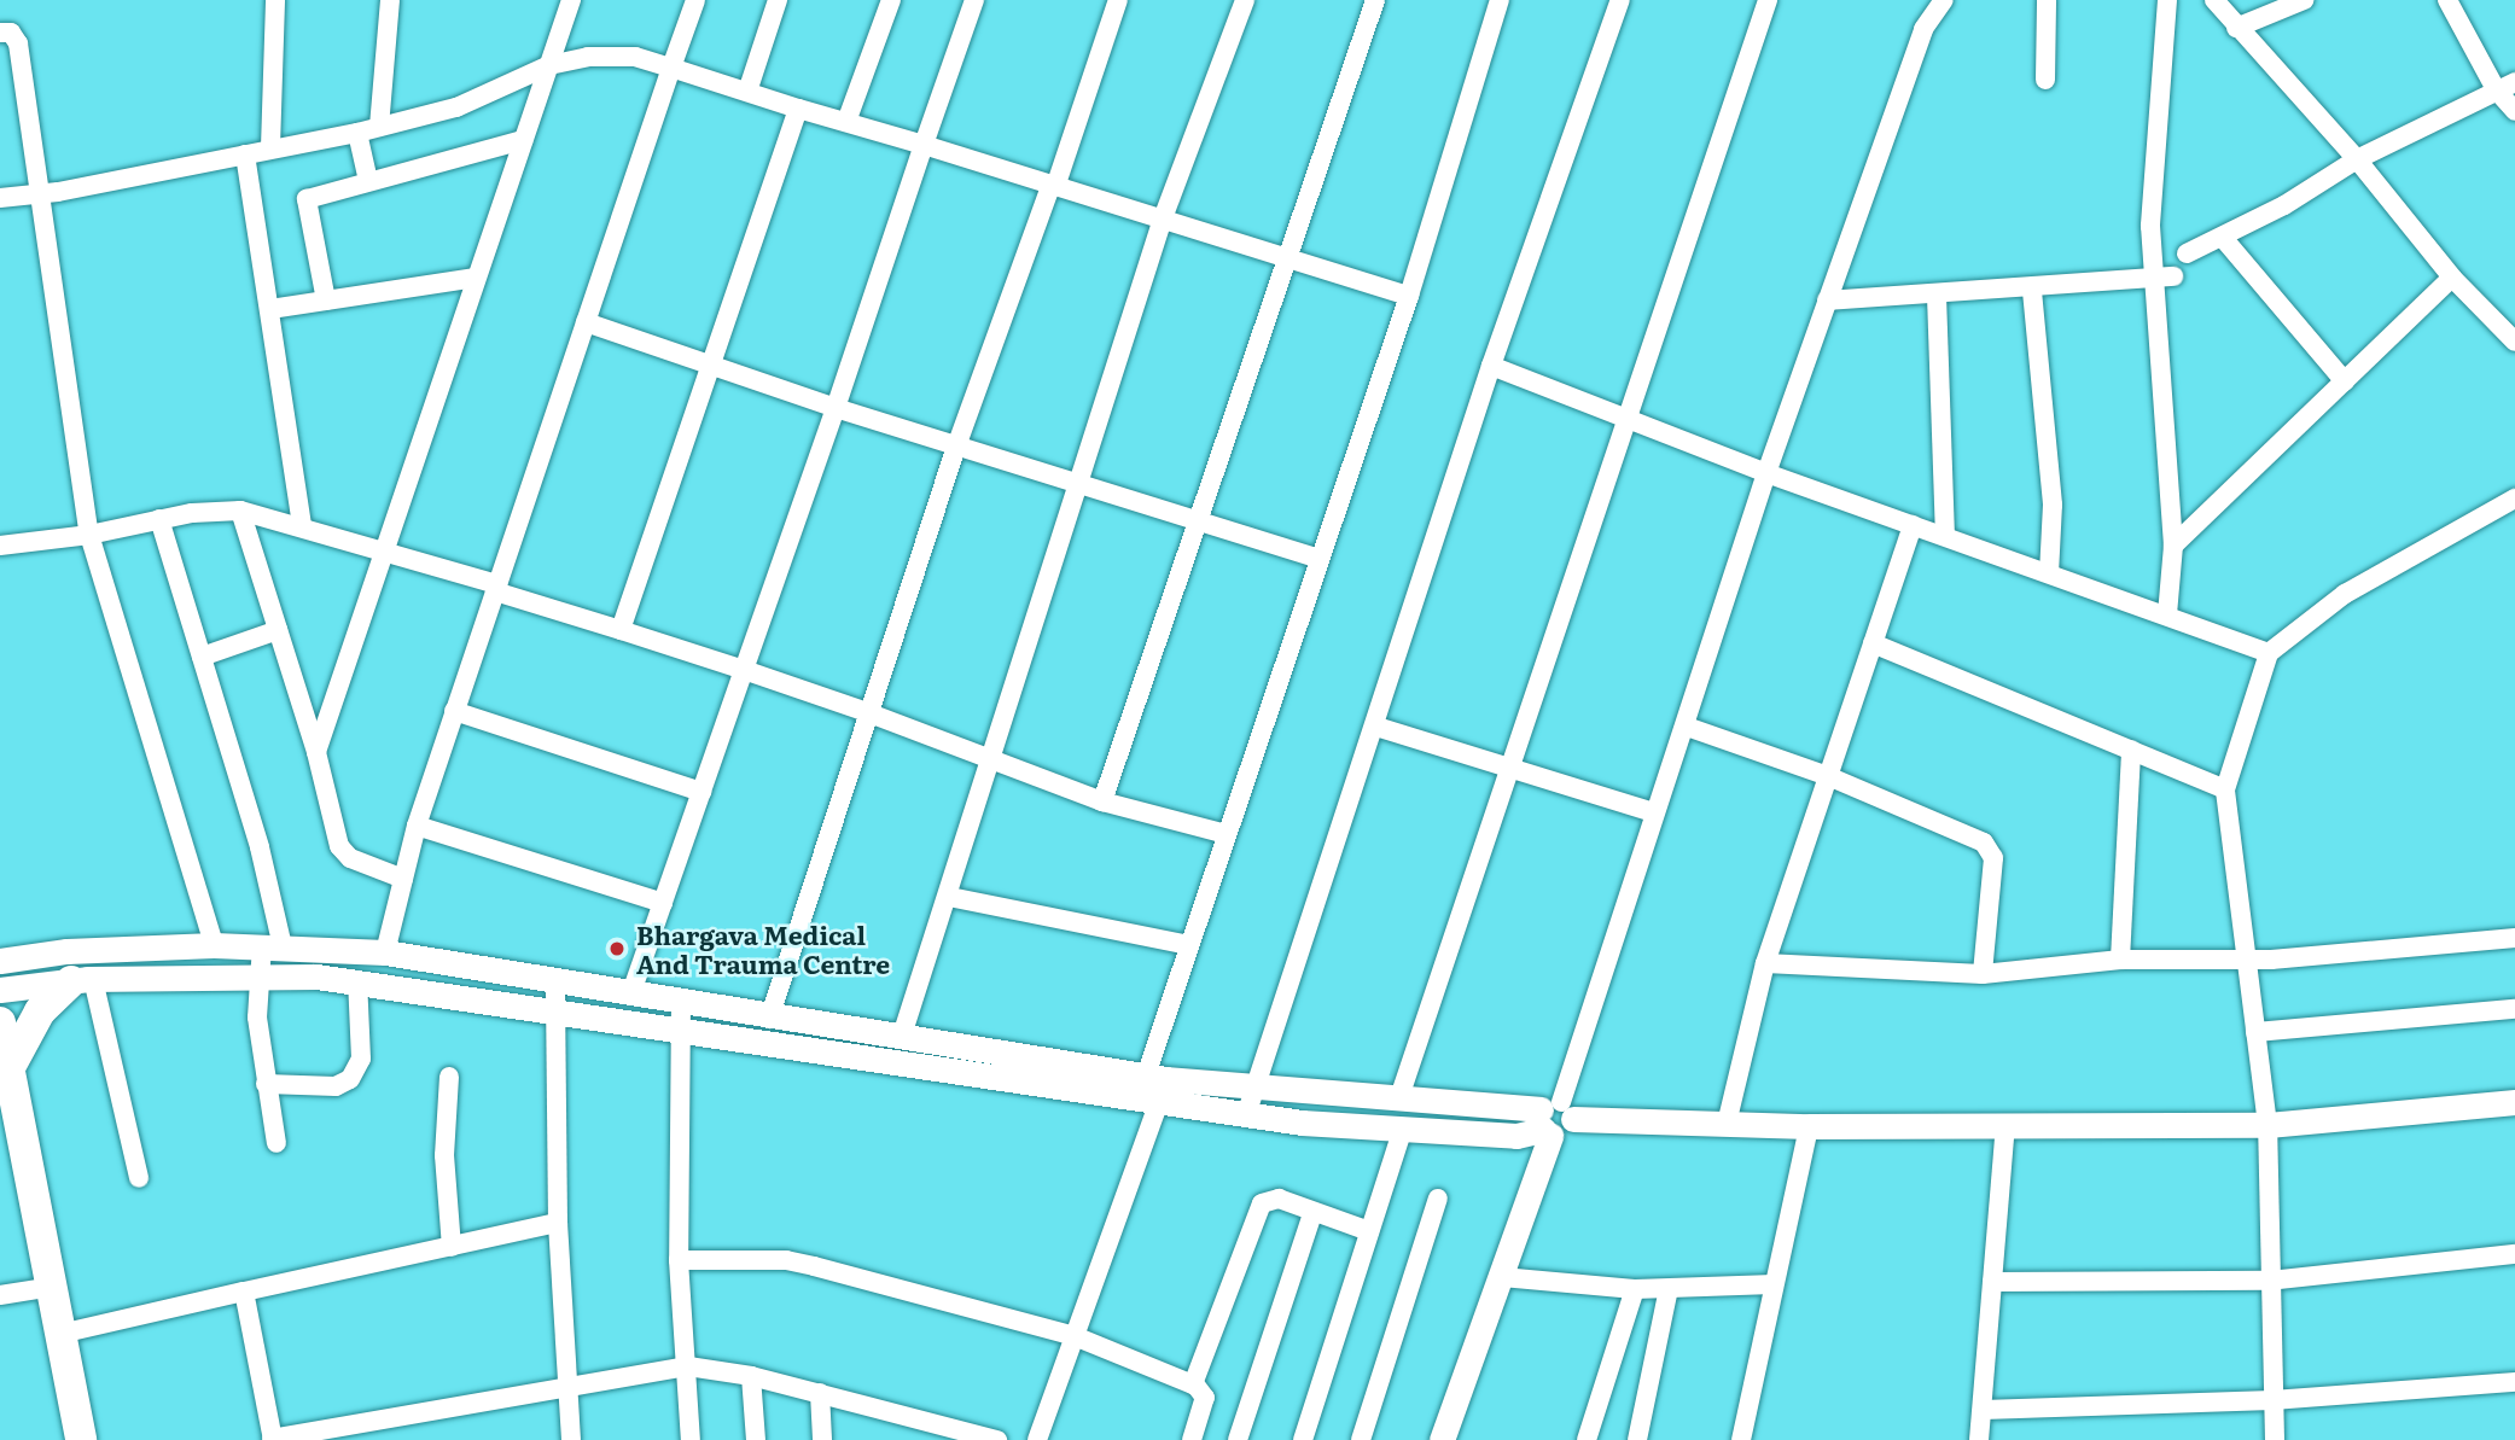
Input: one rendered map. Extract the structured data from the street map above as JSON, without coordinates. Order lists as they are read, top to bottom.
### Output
{
  "places": ["Bhargava Medical And Trauma Centre"]
}
